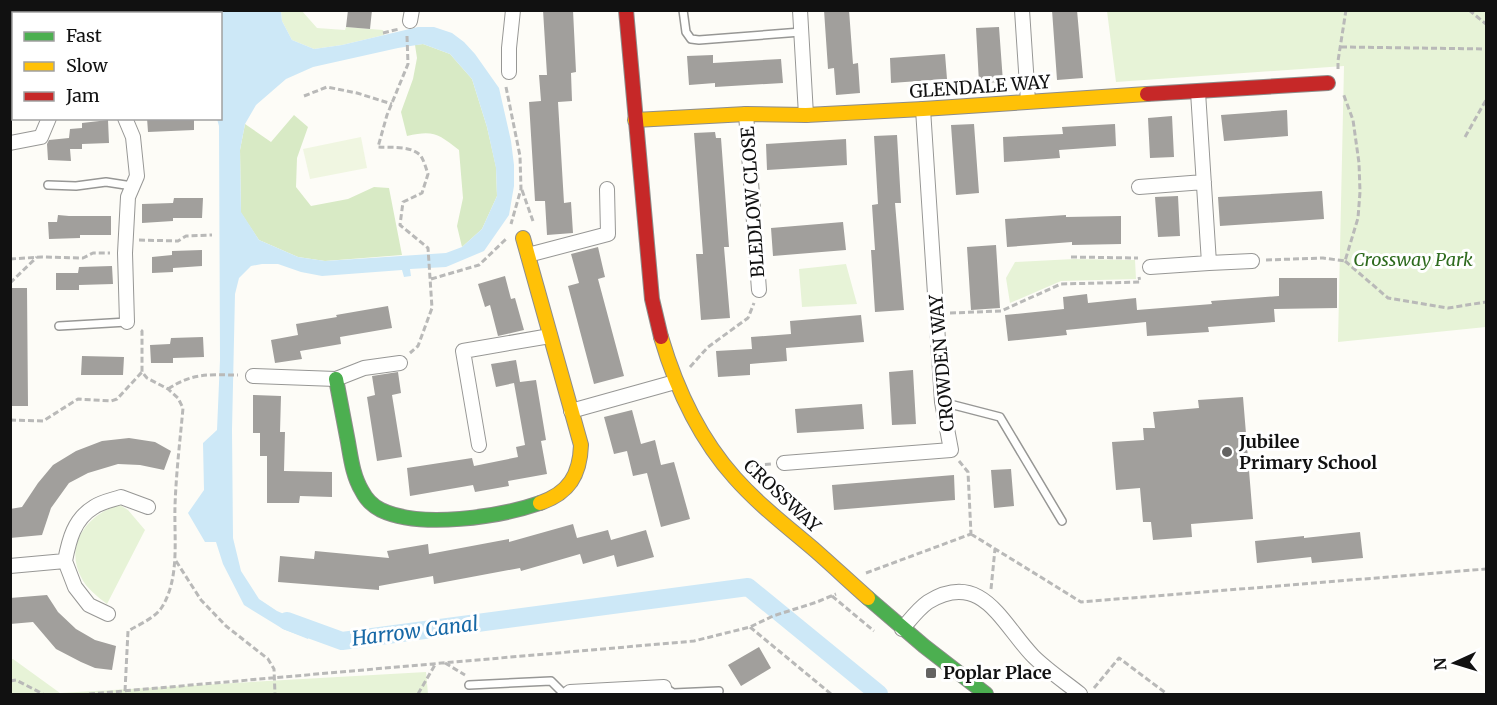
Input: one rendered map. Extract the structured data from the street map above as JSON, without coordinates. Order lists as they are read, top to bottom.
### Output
{
  "streets": {
    "street": [
      "GLENDALE WAY",
      "BLEDLOW CLOSE",
      "CROWDEN WAY",
      "CROSSWAY"
    ]
  },
  "crossings": [
    ["GLENDALE WAY", "BLEDLOW CLOSE"],
    ["GLENDALE WAY", "CROWDEN WAY"],
    ["GLENDALE WAY", "CROSSWAY"]
  ],
  "water": ["Harrow Canal"],
  "parks": ["Crossway Park"],
  "places": {
    "other": ["Jubilee Primary School"],
    "transit": ["Poplar Place"]
  },
  "legend": ["Fast", "Slow", "Jam"],
  "north": "left"
}
